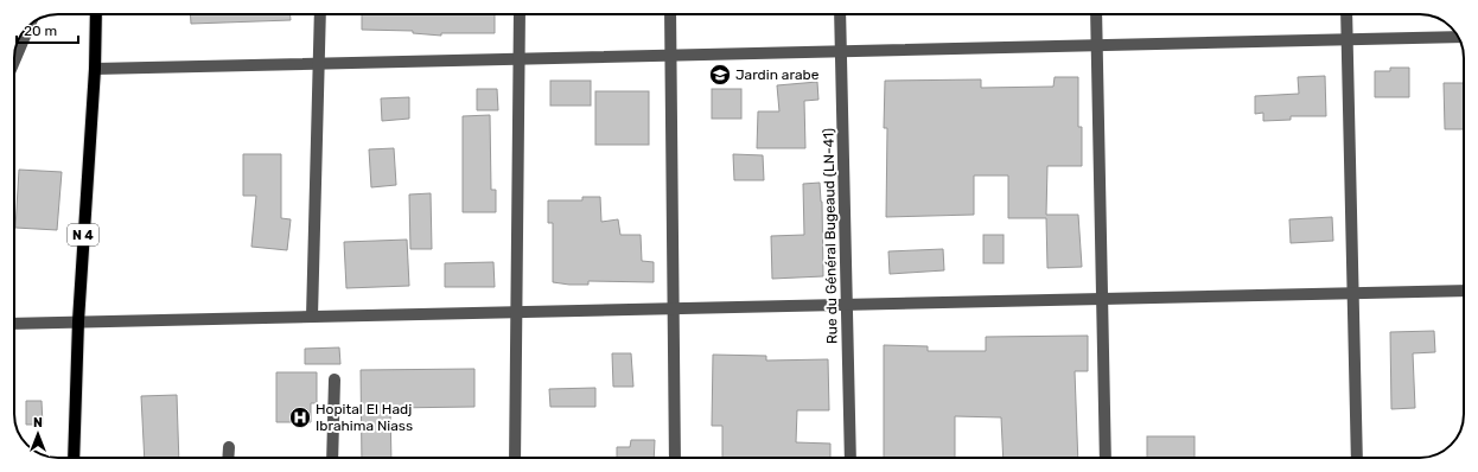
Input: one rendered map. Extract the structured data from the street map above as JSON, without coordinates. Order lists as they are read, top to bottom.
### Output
{
  "streets": {
    "main road": ["N 4"],
    "street": ["Rue du Général Bugeaud (LN-41)"]
  },
  "places": {
    "school or university": ["Jardin arabe"],
    "hospital": ["Hopital El Hadj Ibrahima Niass"]
  },
  "scale_bar": "20 m",
  "north": "top"
}
